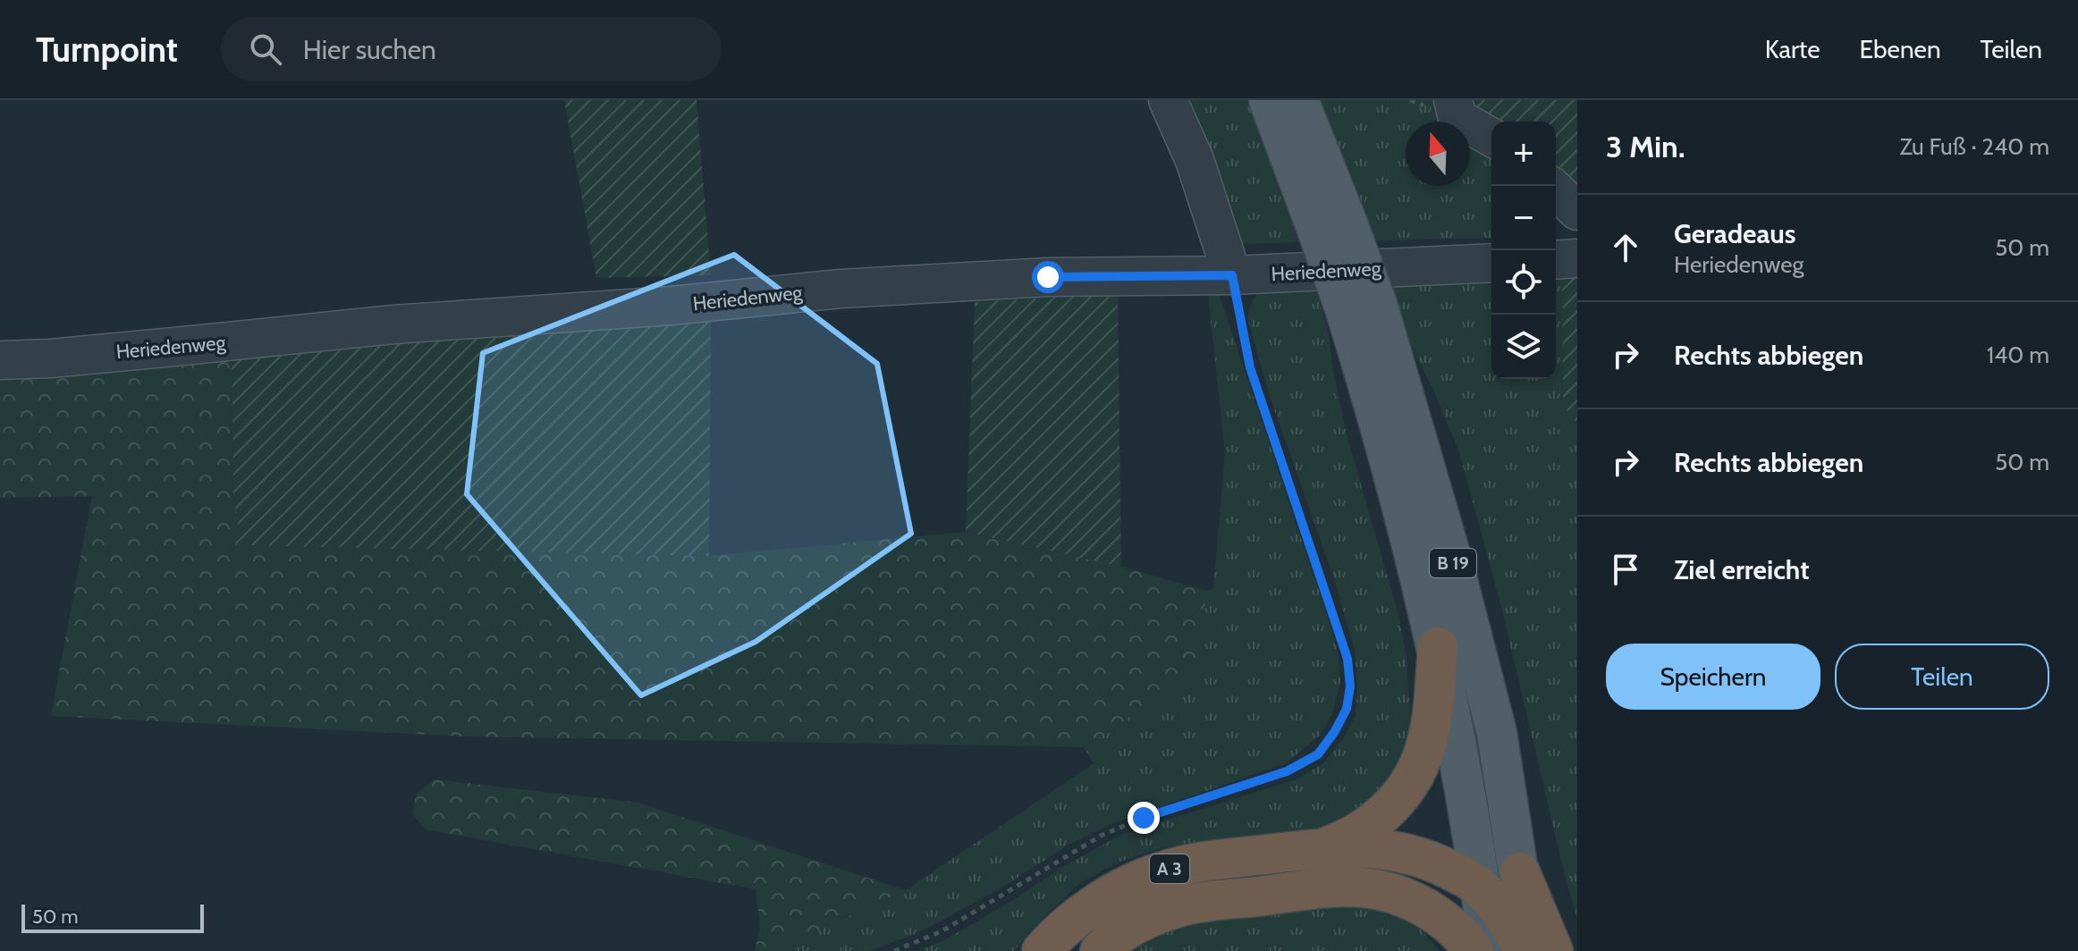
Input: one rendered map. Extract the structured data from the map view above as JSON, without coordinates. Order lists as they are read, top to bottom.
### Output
{
  "streets": {
    "highway": ["A 3"],
    "main road": ["B 19"],
    "street": ["Heriedenweg"]
  },
  "crossings": [
    ["B 19", "A 3"]
  ],
  "scale_bar": "50 m",
  "north": "top",
  "page": {
    "header": "Turnpoint",
    "search": "Hier suchen",
    "nav": ["Karte", "Ebenen", "Teilen"],
    "heading": ["3 Min.", "Zu Fuß · 240 m"],
    "map_buttons": ["+", "−"],
    "list": [
      ["Geradeaus", "Heriedenweg", "50 m"],
      ["Rechts abbiegen", "140 m"],
      ["Rechts abbiegen", "50 m"],
      "Ziel erreicht"
    ],
    "buttons": ["Speichern", "Teilen"],
    "scale": "50 m"
  }
}
